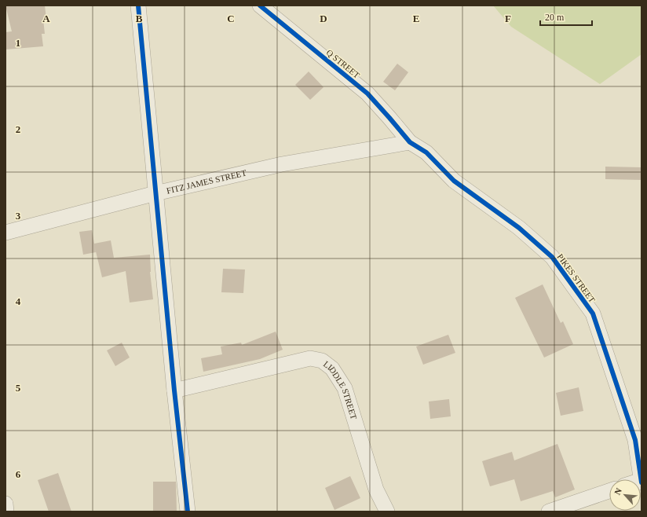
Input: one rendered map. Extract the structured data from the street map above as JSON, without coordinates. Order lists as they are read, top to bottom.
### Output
{
  "streets": {
    "street": [
      "Q STREET",
      "FITZ JAMES STREET",
      "PIKES STREET",
      "LIDDLE STREET"
    ]
  },
  "crossings": [
    ["Q STREET", "FITZ JAMES STREET"],
    ["Q STREET", "PIKES STREET"],
    ["FITZ JAMES STREET", "PIKES STREET"]
  ],
  "scale_bar": "20 m",
  "north": "top left",
  "grid": {
    "columns": [
      "A",
      "B",
      "C",
      "D",
      "E",
      "F"
    ],
    "rows": [
      "1",
      "2",
      "3",
      "4",
      "5",
      "6"
    ]
  }
}
